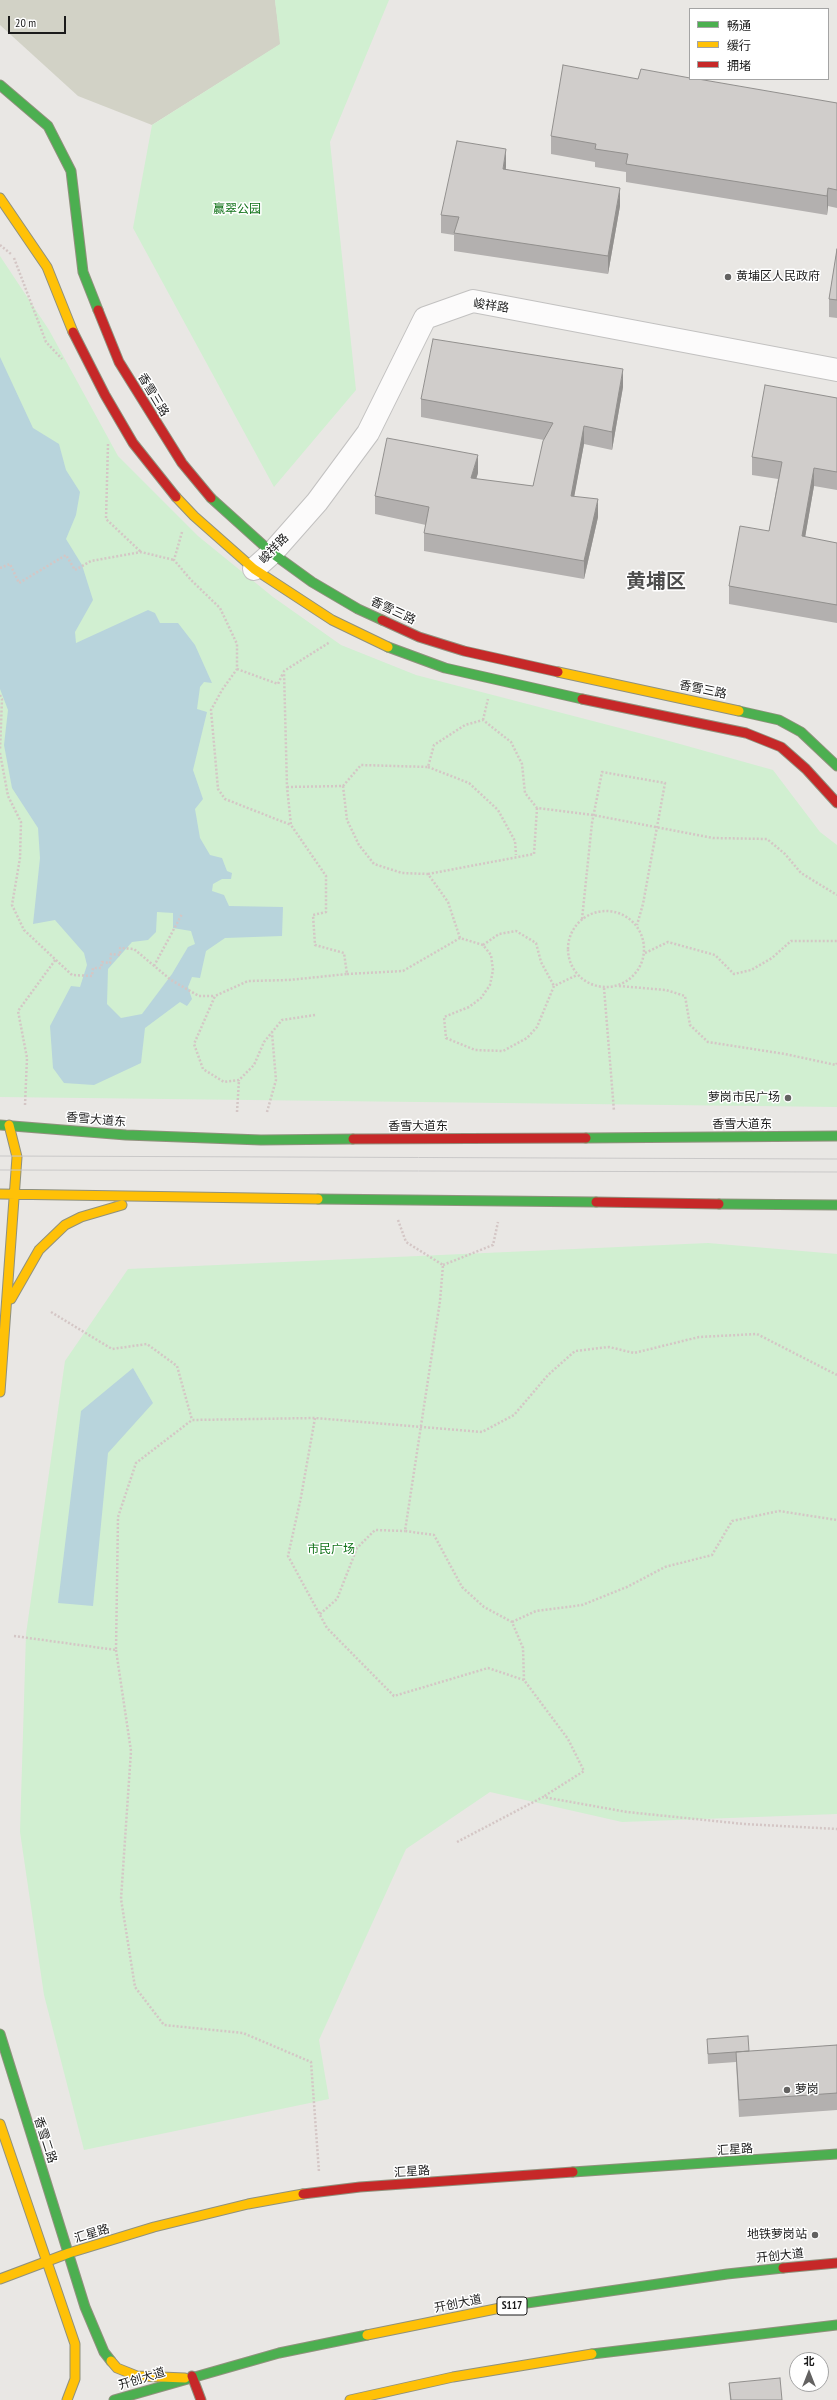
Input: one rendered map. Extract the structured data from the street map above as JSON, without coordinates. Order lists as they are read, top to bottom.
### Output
{
  "streets": {
    "street": [
      "峻祥路",
      "香雪三路",
      "香雪大道东",
      "香雪二路",
      "汇星路",
      "开创大道",
      "S117"
    ]
  },
  "crossings": [
    ["峻祥路", "香雪三路"],
    ["香雪二路", "汇星路"],
    ["香雪二路", "开创大道"]
  ],
  "districts": ["黄埔区"],
  "parks": ["赢翠公园", "市民广场"],
  "places": [
    "黄埔区人民政府",
    "萝岗市民广场",
    "萝岗",
    "地铁萝岗站"
  ],
  "legend": ["畅通", "缓行", "拥堵"],
  "scale_bar": "20 m",
  "north": "top"
}
